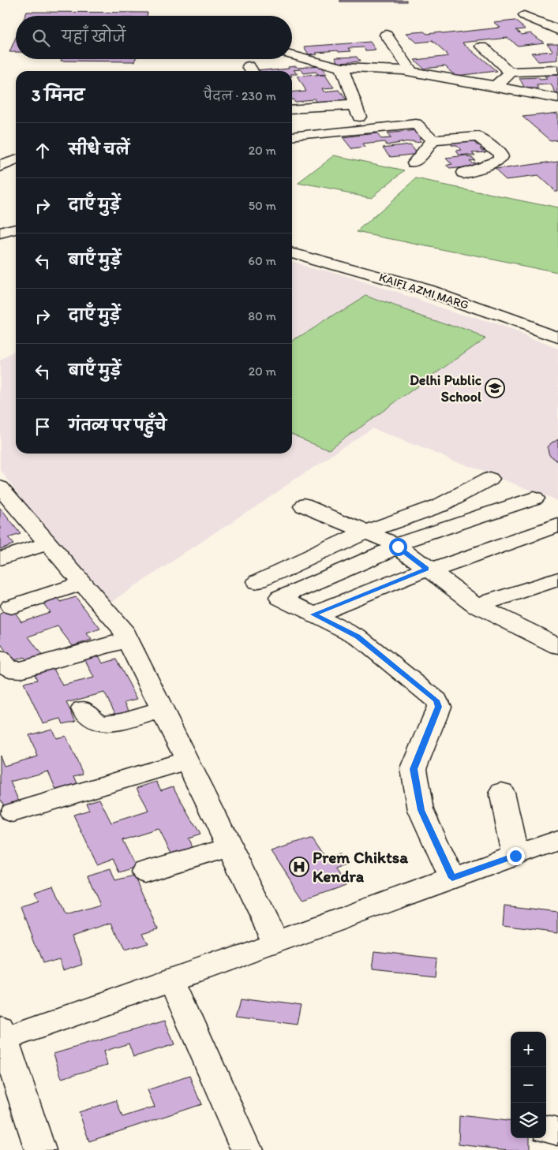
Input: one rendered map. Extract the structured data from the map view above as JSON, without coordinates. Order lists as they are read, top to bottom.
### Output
{
  "streets": {
    "street": ["KAIFI AZMI MARG"]
  },
  "places": {
    "school or university": ["Delhi Public School"],
    "hospital": ["Prem Chiktsa Kendra"]
  },
  "page": {
    "search": "यहाँ खोजें",
    "heading": ["3 मिनट", "पैदल · 230 m"],
    "list": [
      ["सीधे चलें", "20 m"],
      ["दाएँ मुड़ें", "50 m"],
      ["बाएँ मुड़ें", "60 m"],
      ["दाएँ मुड़ें", "80 m"],
      ["बाएँ मुड़ें", "20 m"],
      "गंतव्य पर पहुँचे"
    ],
    "map_buttons": ["+", "−"]
  }
}
